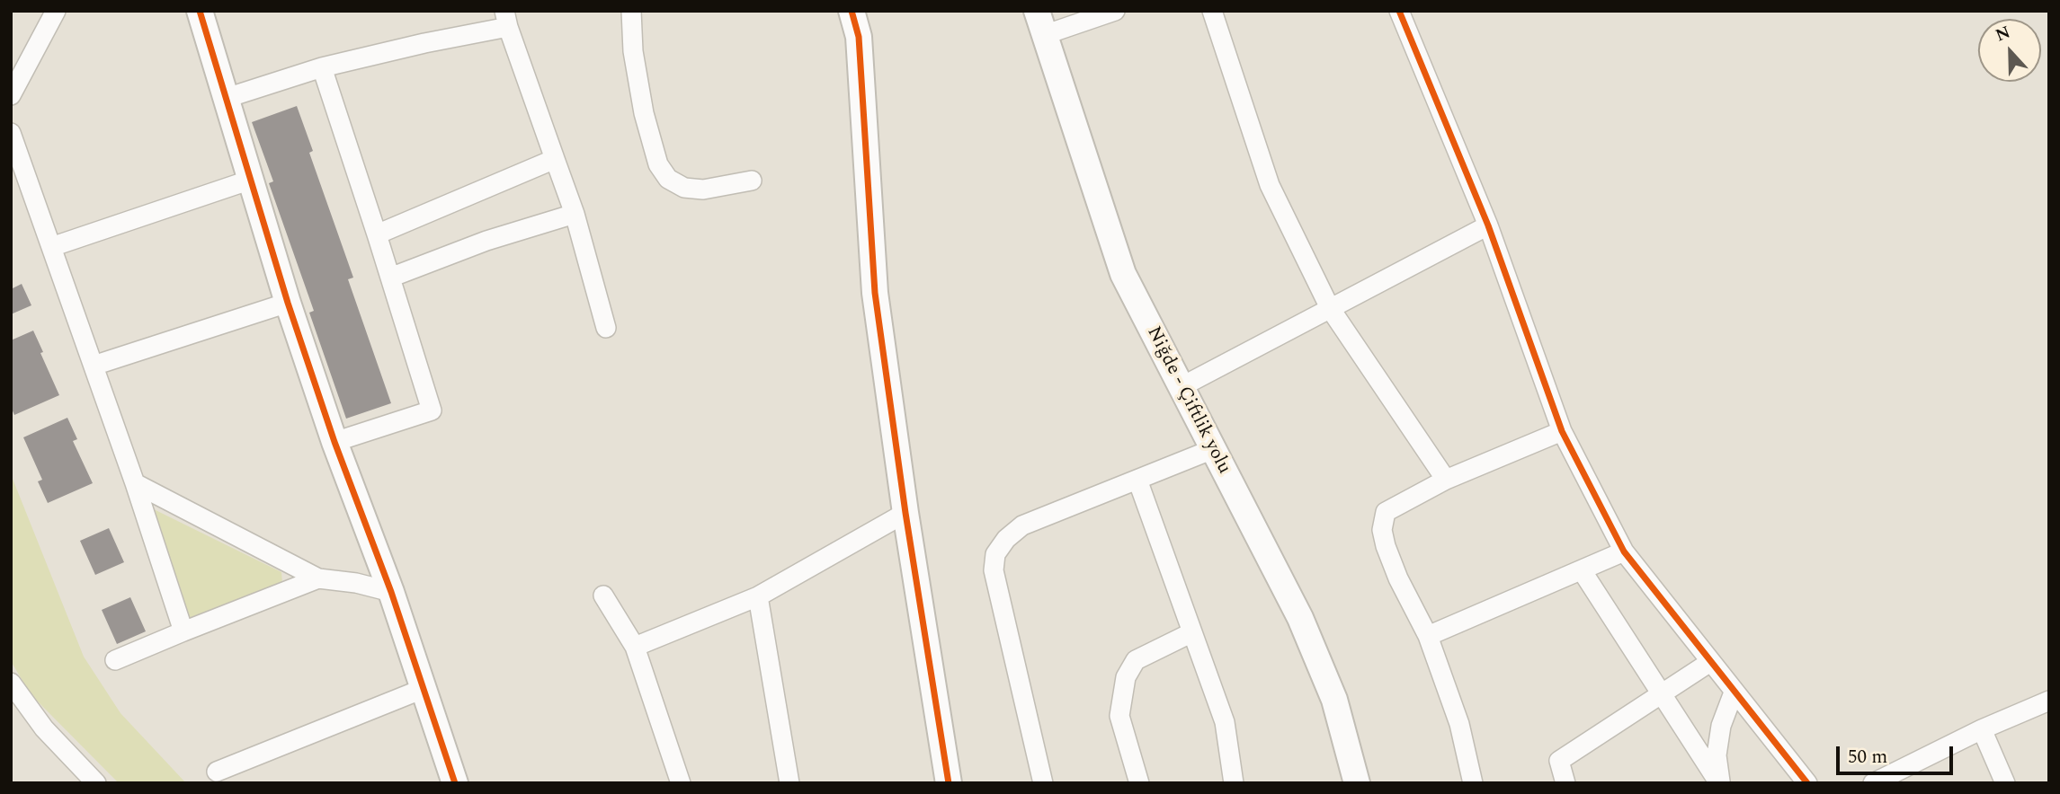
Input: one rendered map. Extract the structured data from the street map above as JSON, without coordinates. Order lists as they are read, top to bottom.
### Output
{
  "streets": {
    "street": ["Niğde - Çiftlik yolu"]
  },
  "scale_bar": "50 m",
  "north": "top"
}
